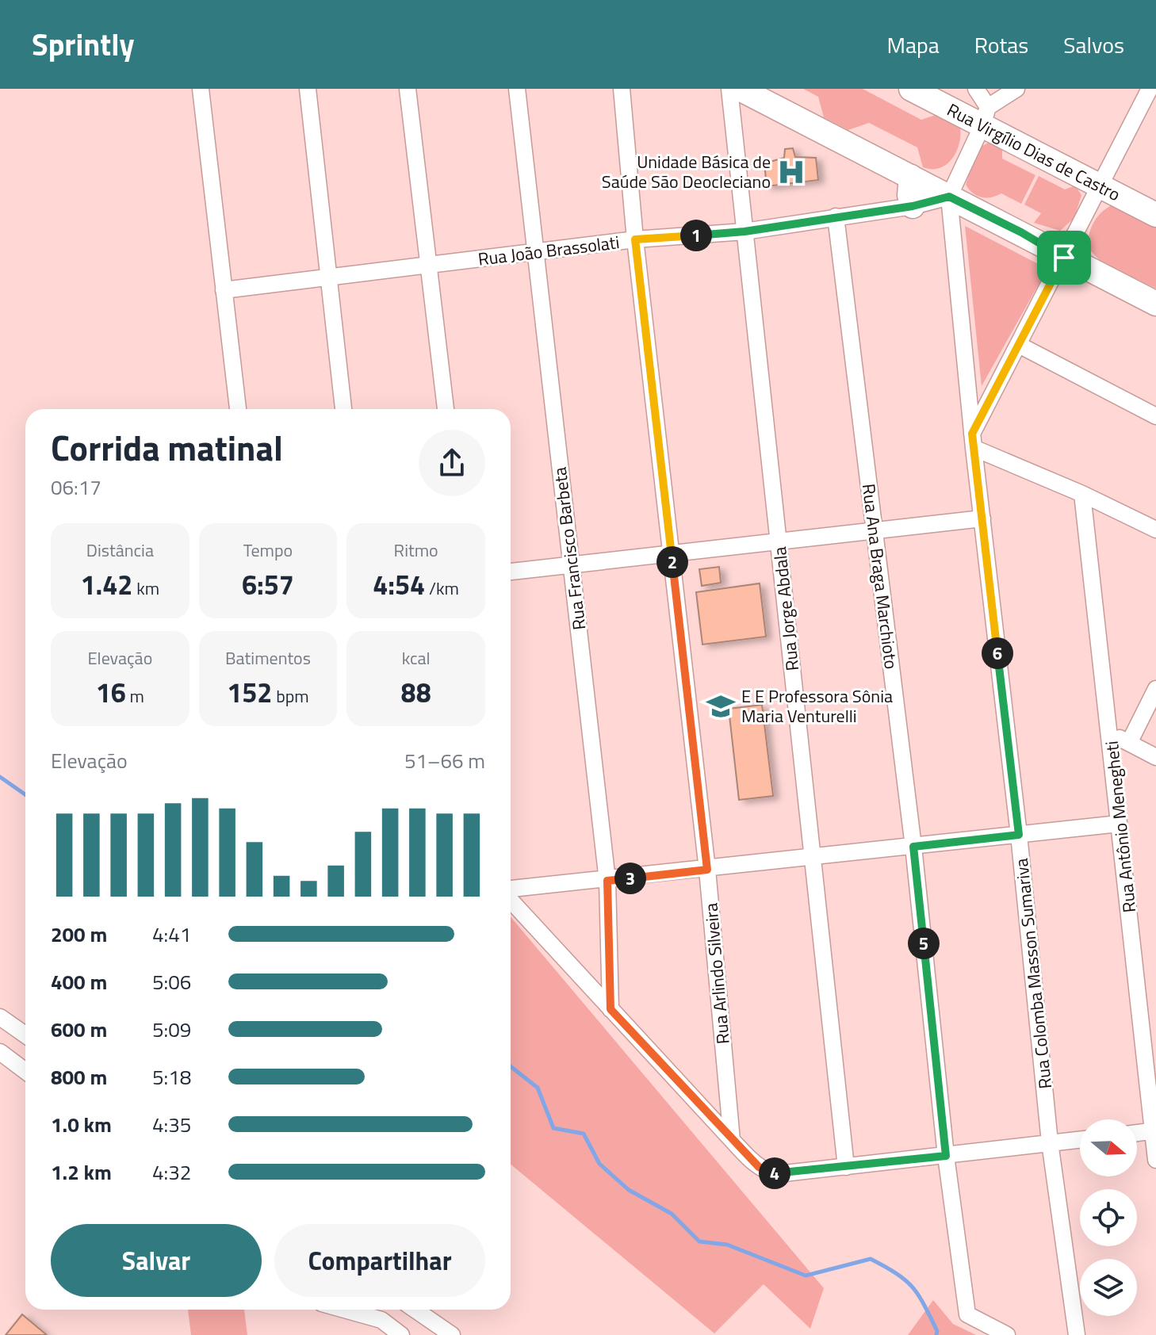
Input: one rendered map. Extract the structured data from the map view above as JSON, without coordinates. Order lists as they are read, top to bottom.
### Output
{
  "streets": {
    "main road": ["Rua Virgílio Dias de Castro"],
    "street": [
      "Rua João Brassolati",
      "Rua Francisco Barbeta",
      "Rua Ana Braga Marchioto",
      "Rua Jorge Abdala",
      "Rua Antônio Menegheti",
      "Rua Arlindo Silveira",
      "Rua Colomba Masson Sumariva"
    ]
  },
  "crossings": [
    ["Rua João Brassolati", "Rua Francisco Barbeta"],
    ["Rua João Brassolati", "Rua Ana Braga Marchioto"],
    ["Rua João Brassolati", "Rua Jorge Abdala"],
    ["Rua João Brassolati", "Rua Arlindo Silveira"],
    ["Rua João Brassolati", "Rua Colomba Masson Sumariva"]
  ],
  "places": {
    "hospital": ["Unidade Básica de Saúde São Deocleciano"],
    "school or university": ["E E Professora Sônia Maria Venturelli"]
  },
  "north": "right",
  "page": {
    "header": "Sprintly",
    "nav": ["Mapa", "Rotas", "Salvos"],
    "pins": [
      "1",
      "2",
      "6",
      "3",
      "5",
      "4"
    ],
    "heading": ["Corrida matinal", "06:17"],
    "stats": [
      ["Distância", "1.42 km"],
      ["Tempo", "6:57"],
      ["Ritmo", "4:54 /km"],
      ["Elevação", "16 m"],
      ["Batimentos", "152 bpm"],
      ["kcal", "88"]
    ],
    "chart": ["Elevação", "51–66 m"],
    "list": [
      {
        "name": "200 m",
        "note": "4:41"
      },
      {
        "name": "400 m",
        "note": "5:06"
      },
      {
        "name": "600 m",
        "note": "5:09"
      },
      {
        "name": "800 m",
        "note": "5:18"
      },
      {
        "name": "1.0 km",
        "note": "4:35"
      },
      {
        "name": "1.2 km",
        "note": "4:32"
      }
    ],
    "buttons": ["Salvar", "Compartilhar"]
  }
}
